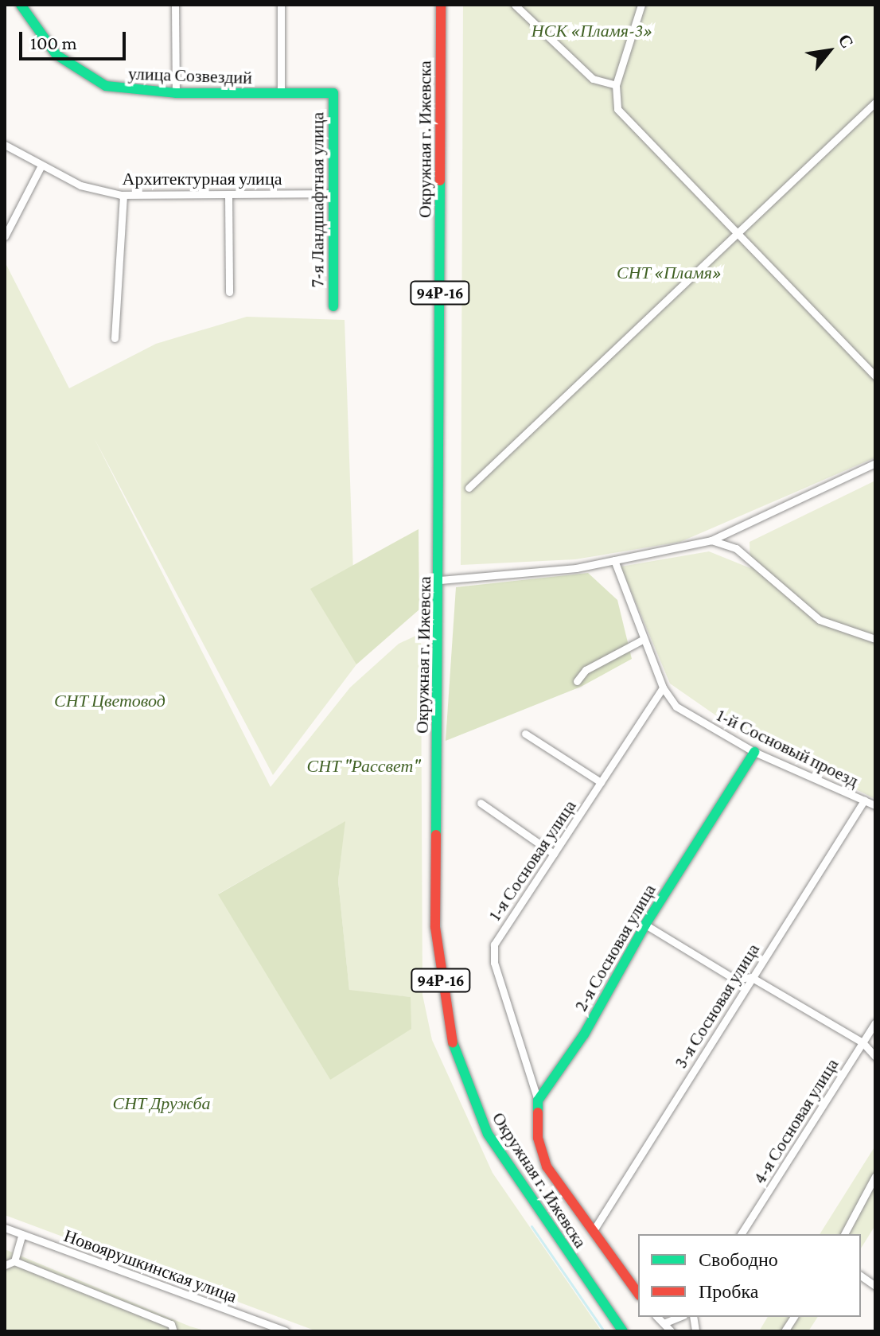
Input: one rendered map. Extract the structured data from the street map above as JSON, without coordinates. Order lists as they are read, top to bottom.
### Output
{
  "streets": {
    "main road": [
      "улица Созвездий",
      "Окружная г. Ижевска",
      "7-я Ландшафтная улица",
      "94Р-16",
      "2-я Сосновая улица"
    ],
    "street": [
      "Архитектурная улица",
      "1-й Сосновый проезд",
      "1-я Сосновая улица",
      "3-я Сосновая улица",
      "4-я Сосновая улица",
      "Новоярушкинская улица"
    ]
  },
  "crossings": [
    ["улица Созвездий", "7-я Ландшафтная улица"],
    ["Архитектурная улица", "7-я Ландшафтная улица"],
    ["1-й Сосновый проезд", "1-я Сосновая улица"],
    ["1-й Сосновый проезд", "2-я Сосновая улица"],
    ["1-й Сосновый проезд", "3-я Сосновая улица"],
    ["1-я Сосновая улица", "2-я Сосновая улица"]
  ],
  "parks": [
    "НСК «Пламя-3»",
    "СНТ «Пламя»",
    "СНТ Цветовод",
    "СНТ \"Рассвет\"",
    "СНТ Дружба"
  ],
  "legend": ["Свободно", "Пробка"],
  "scale_bar": "100 m",
  "north": "top right"
}
